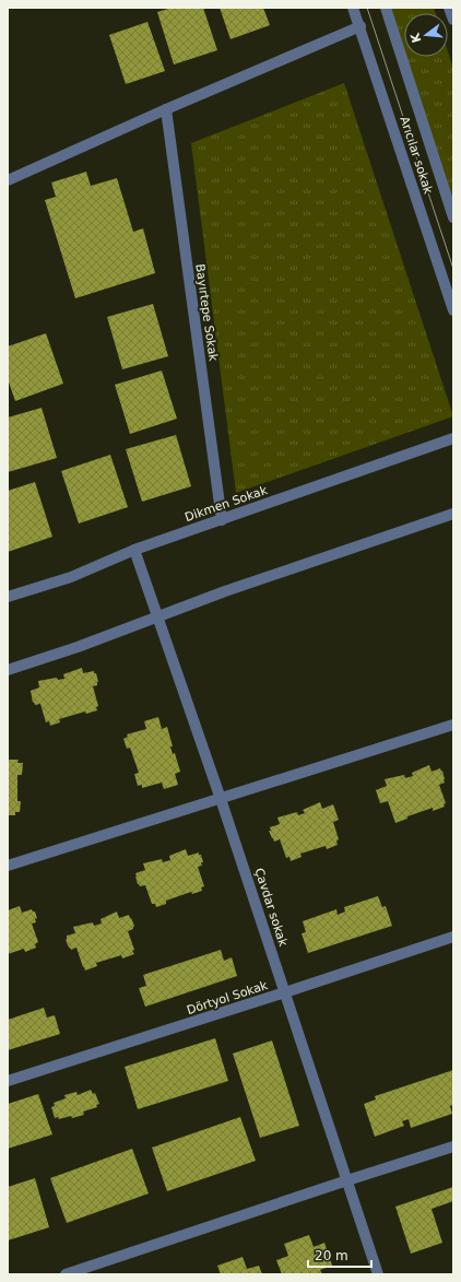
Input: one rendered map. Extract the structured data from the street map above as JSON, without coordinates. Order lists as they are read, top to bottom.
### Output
{
  "streets": {
    "street": [
      "Arıcılar sokak",
      "Bayırtepe Sokak",
      "Dikmen Sokak",
      "Çavdar sokak",
      "Dörtyol Sokak"
    ]
  },
  "crossings": [
    ["Bayırtepe Sokak", "Dikmen Sokak"],
    ["Dikmen Sokak", "Çavdar sokak"],
    ["Çavdar sokak", "Dörtyol Sokak"]
  ],
  "scale_bar": "20 m",
  "north": "left"
}
